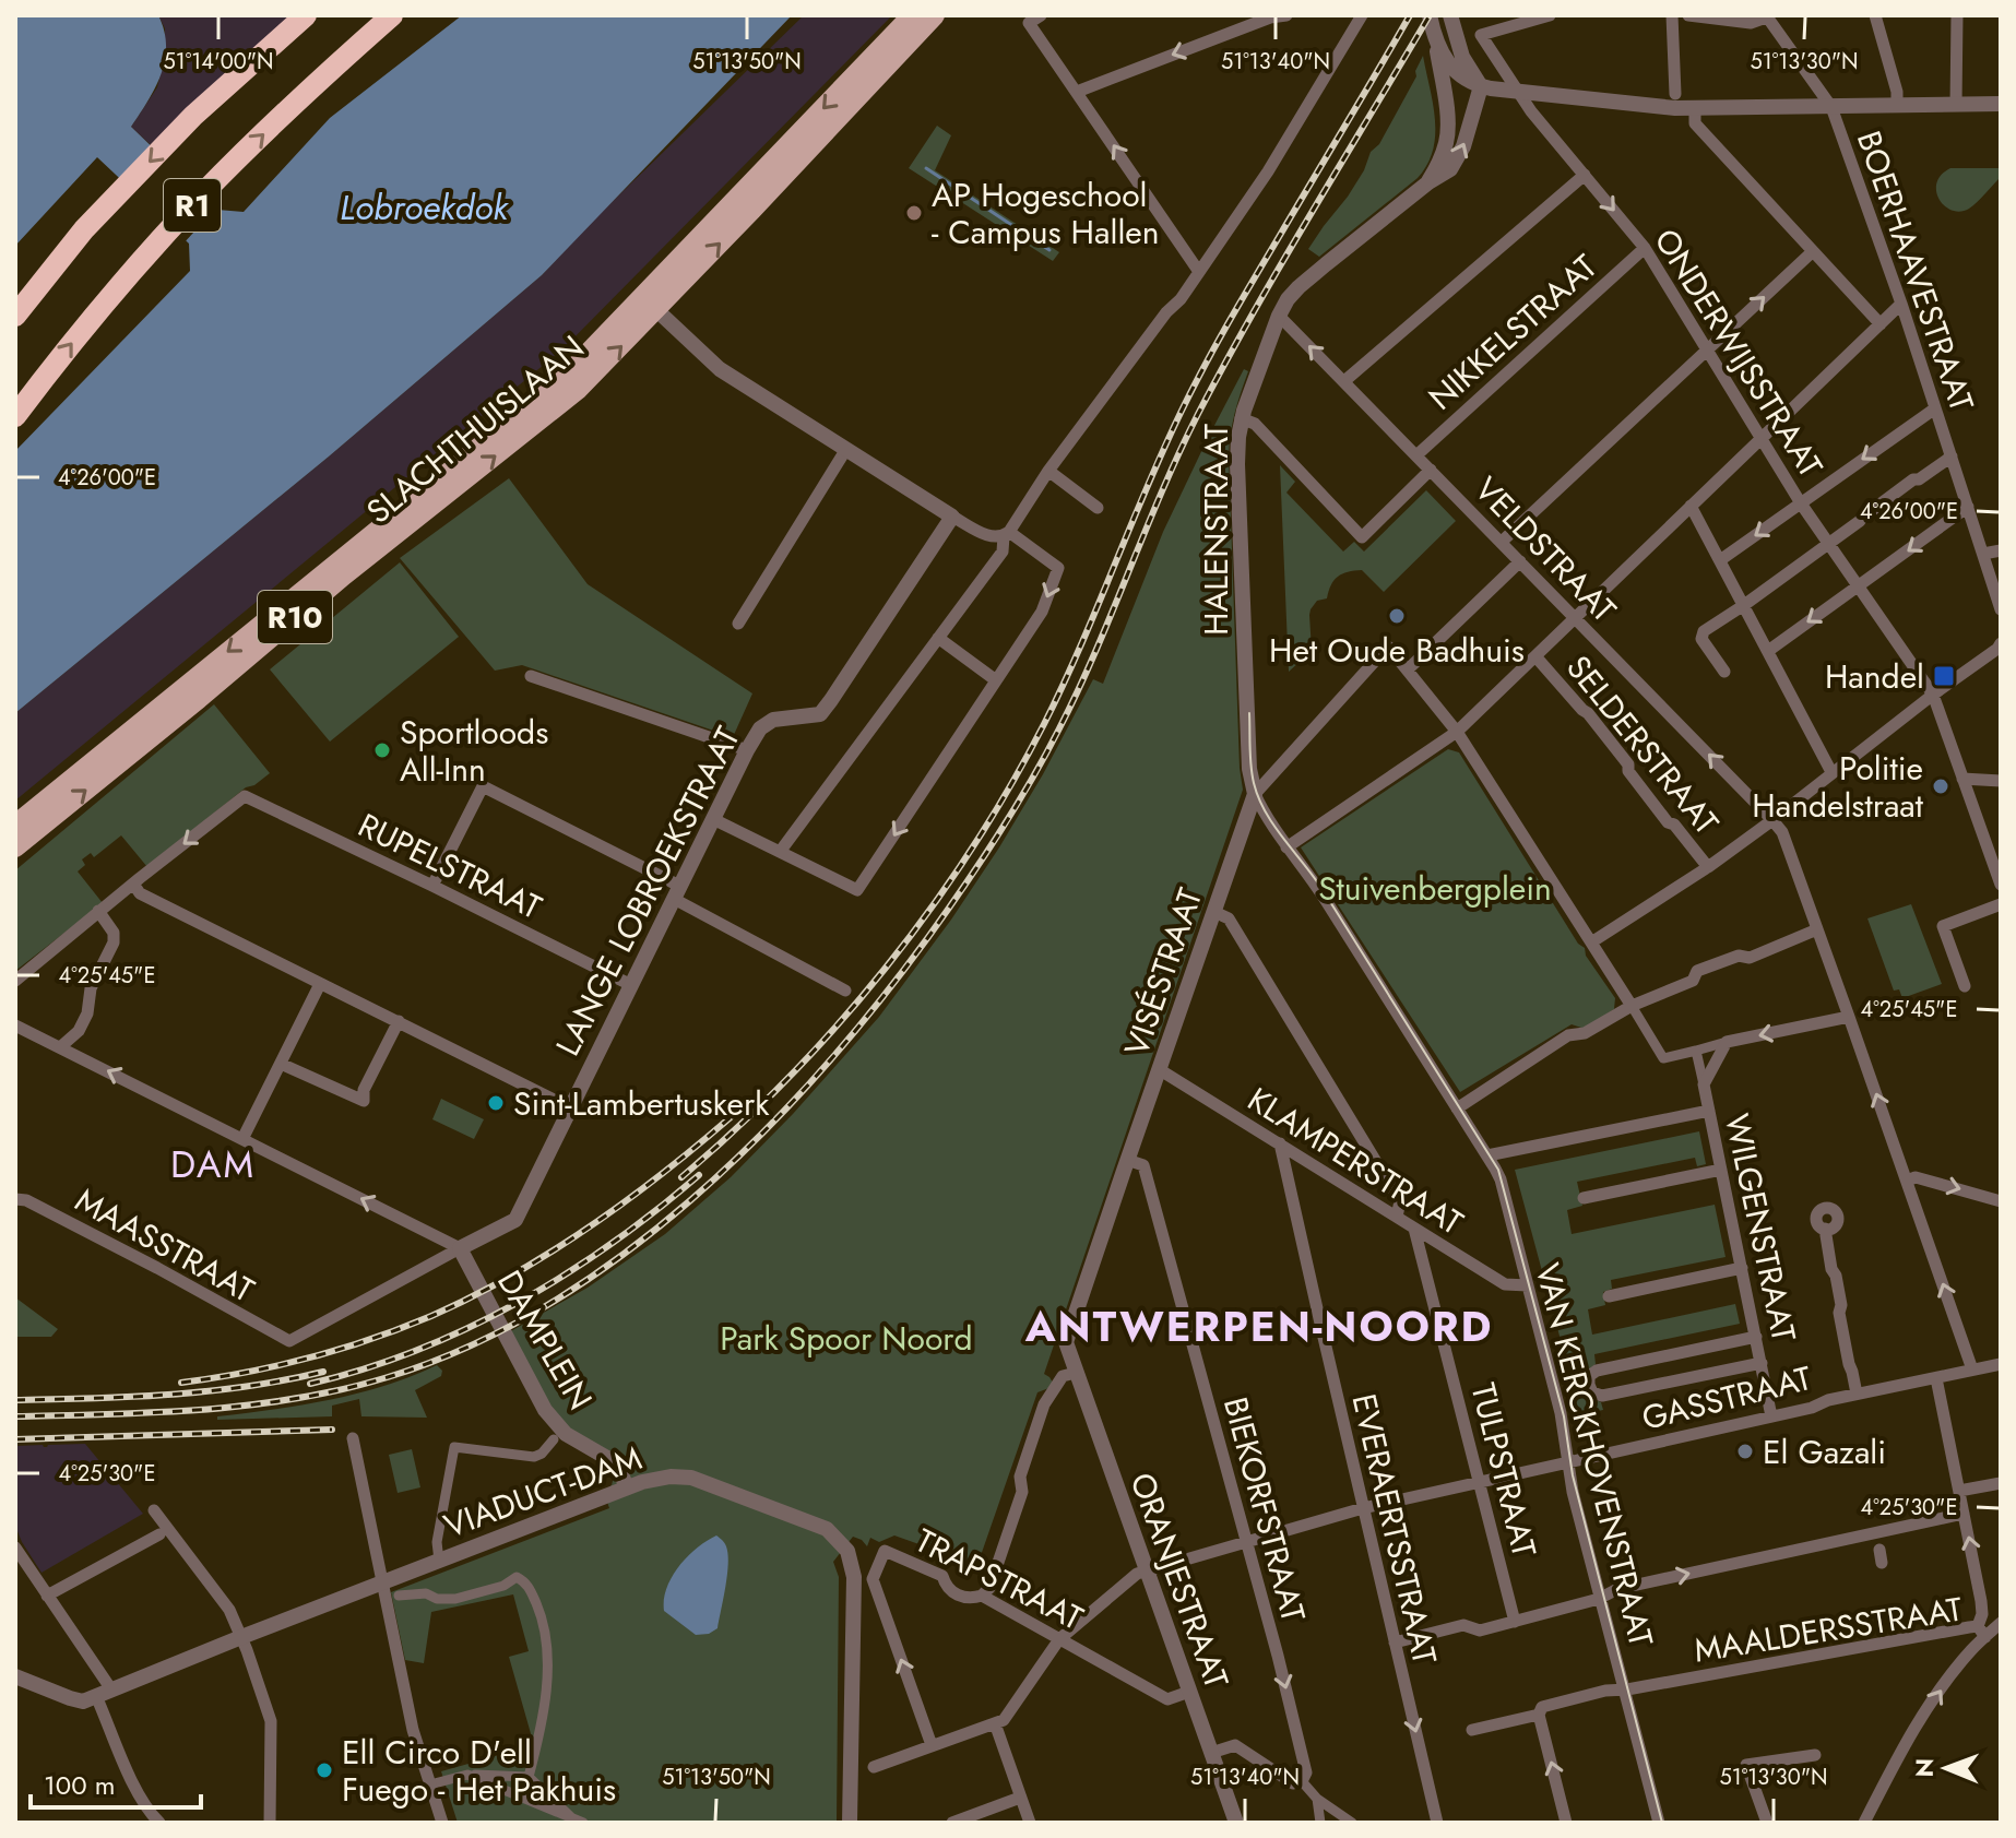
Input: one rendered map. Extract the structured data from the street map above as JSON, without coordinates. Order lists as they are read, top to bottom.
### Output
{
  "streets": {
    "highway": ["R1"],
    "main road": ["SLACHTHUISLAAN", "R10"],
    "street": [
      "BOERHAAVESTRAAT",
      "NIKKELSTRAAT",
      "ONDERWIJSSTRAAT",
      "HALENSTRAAT",
      "VELDSTRAAT",
      "SELDERSTRAAT",
      "RUPELSTRAAT",
      "LANGE LOBROEKSTRAAT",
      "VISÉSTRAAT",
      "KLAMPERSTRAAT",
      "WILGENSTRAAT",
      "MAASSTRAAT",
      "DAMPLEIN",
      "GASSTRAAT",
      "VAN KERCKHOVENSTRAAT",
      "TULPSTRAAT",
      "VIADUCT-DAM",
      "BIEKORFSTRAAT",
      "EVERAERTSSTRAAT",
      "TRAPSTRAAT",
      "ORANJESTRAAT",
      "MAALDERSSTRAAT"
    ]
  },
  "crossings": [
    ["NIKKELSTRAAT", "ONDERWIJSSTRAAT"],
    ["NIKKELSTRAAT", "VELDSTRAAT"],
    ["HALENSTRAAT", "VELDSTRAAT"],
    ["HALENSTRAAT", "VISÉSTRAAT"],
    ["VELDSTRAAT", "GASSTRAAT"],
    ["RUPELSTRAAT", "LANGE LOBROEKSTRAAT"],
    ["LANGE LOBROEKSTRAAT", "MAASSTRAAT"],
    ["LANGE LOBROEKSTRAAT", "DAMPLEIN"],
    ["VISÉSTRAAT", "KLAMPERSTRAAT"],
    ["VISÉSTRAAT", "BIEKORFSTRAAT"],
    ["VISÉSTRAAT", "ORANJESTRAAT"],
    ["KLAMPERSTRAAT", "VAN KERCKHOVENSTRAAT"],
    ["KLAMPERSTRAAT", "TULPSTRAAT"],
    ["KLAMPERSTRAAT", "EVERAERTSSTRAAT"],
    ["WILGENSTRAAT", "GASSTRAAT"],
    ["WILGENSTRAAT", "VAN KERCKHOVENSTRAAT"],
    ["DAMPLEIN", "VIADUCT-DAM"],
    ["GASSTRAAT", "VAN KERCKHOVENSTRAAT"],
    ["GASSTRAAT", "TULPSTRAAT"],
    ["GASSTRAAT", "BIEKORFSTRAAT"],
    ["GASSTRAAT", "EVERAERTSSTRAAT"],
    ["GASSTRAAT", "TRAPSTRAAT"],
    ["GASSTRAAT", "ORANJESTRAAT"],
    ["VAN KERCKHOVENSTRAAT", "MAALDERSSTRAAT"],
    ["TRAPSTRAAT", "ORANJESTRAAT"]
  ],
  "one_way": ["VELDSTRAAT", "RUPELSTRAAT", "BIEKORFSTRAAT"],
  "districts": ["DAM", "ANTWERPEN-NOORD"],
  "water": ["Lobroekdok"],
  "parks": ["Stuivenbergplein", "Park Spoor Noord"],
  "places": {
    "other": [
      "AP Hogeschool - Campus Hallen",
      "Het Oude Badhuis",
      "Sportloods All-Inn",
      "Politie Handelstraat",
      "Sint-Lambertuskerk",
      "El Gazali",
      "Ell Circo D'ell Fuego - Het Pakhuis"
    ],
    "transit": ["Handel"]
  },
  "scale_bar": "100 m",
  "north": "left",
  "coordinates": [
    "51°14'00\"N",
    "51°13'50\"N",
    "51°13'40\"N",
    "51°13'30\"N",
    "4°26'00\"E",
    "4°25'45\"E",
    "4°25'30\"E"
  ]
}
